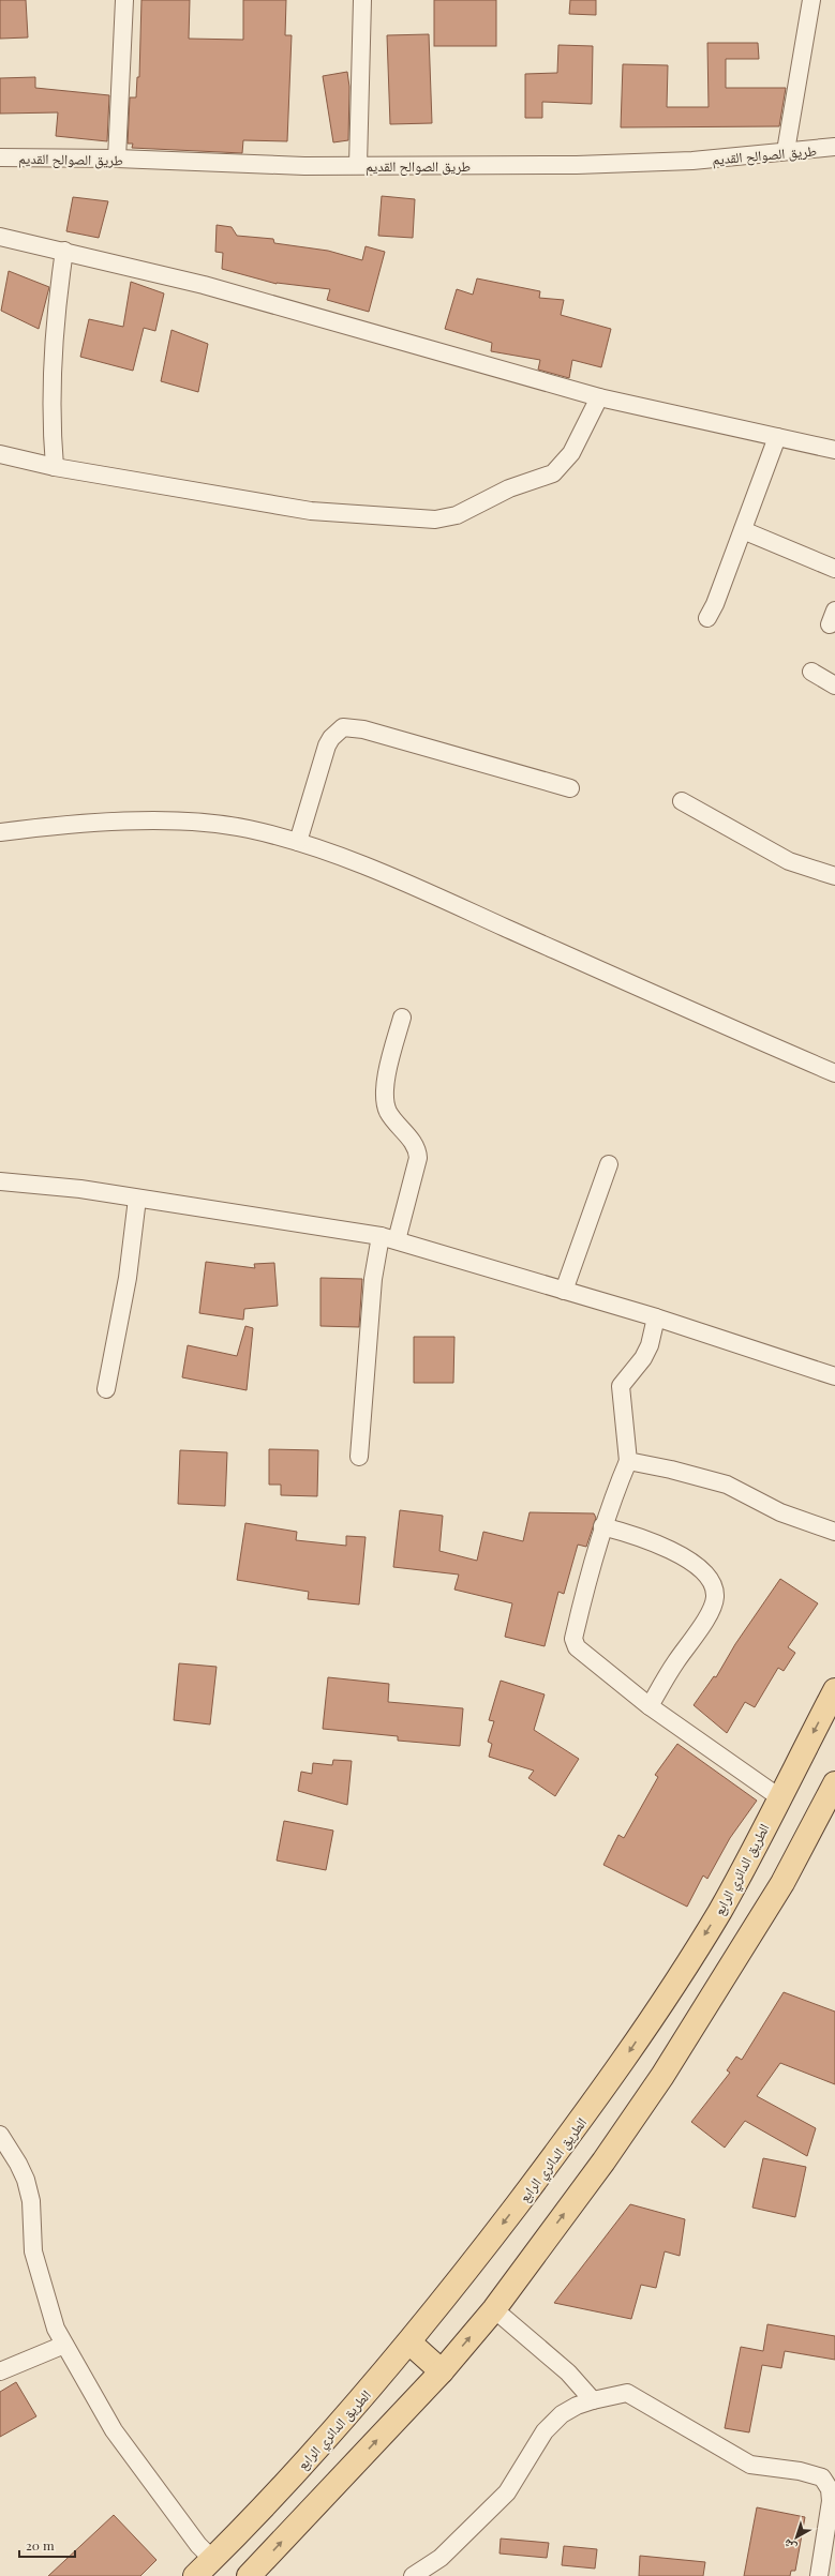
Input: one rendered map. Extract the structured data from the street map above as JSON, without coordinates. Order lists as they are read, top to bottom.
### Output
{
  "streets": {
    "main road": ["الطريق الدائري الرابع"],
    "street": ["طريق الصوالح القديم"]
  },
  "scale_bar": "20 m",
  "north": "bottom left"
}
